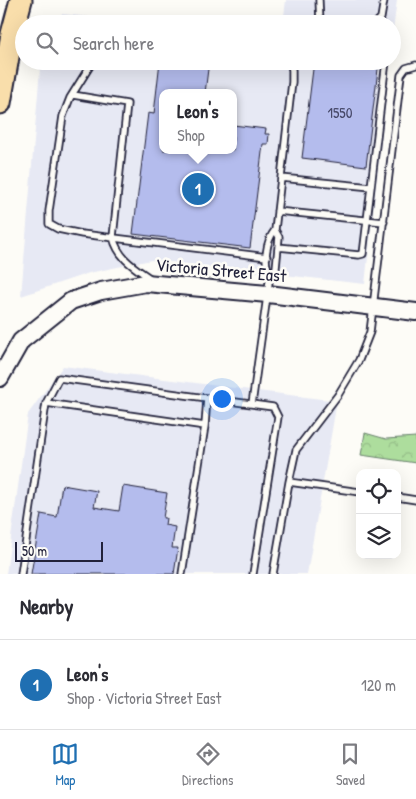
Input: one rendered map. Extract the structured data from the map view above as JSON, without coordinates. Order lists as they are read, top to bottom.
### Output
{
  "streets": {
    "main road": ["Victoria Street East"]
  },
  "house_numbers": ["1550"],
  "scale_bar": "50 m",
  "page": {
    "search": "Search here",
    "popup": ["Leon's", "Shop"],
    "pins": "1",
    "scale": "50 m",
    "heading": "Nearby",
    "list": [
      {
        "mark": "1",
        "name": "Leon's",
        "note": "Shop · Victoria Street East",
        "value": "120 m"
      }
    ],
    "nav": ["Map", "Directions", "Saved"]
  }
}
